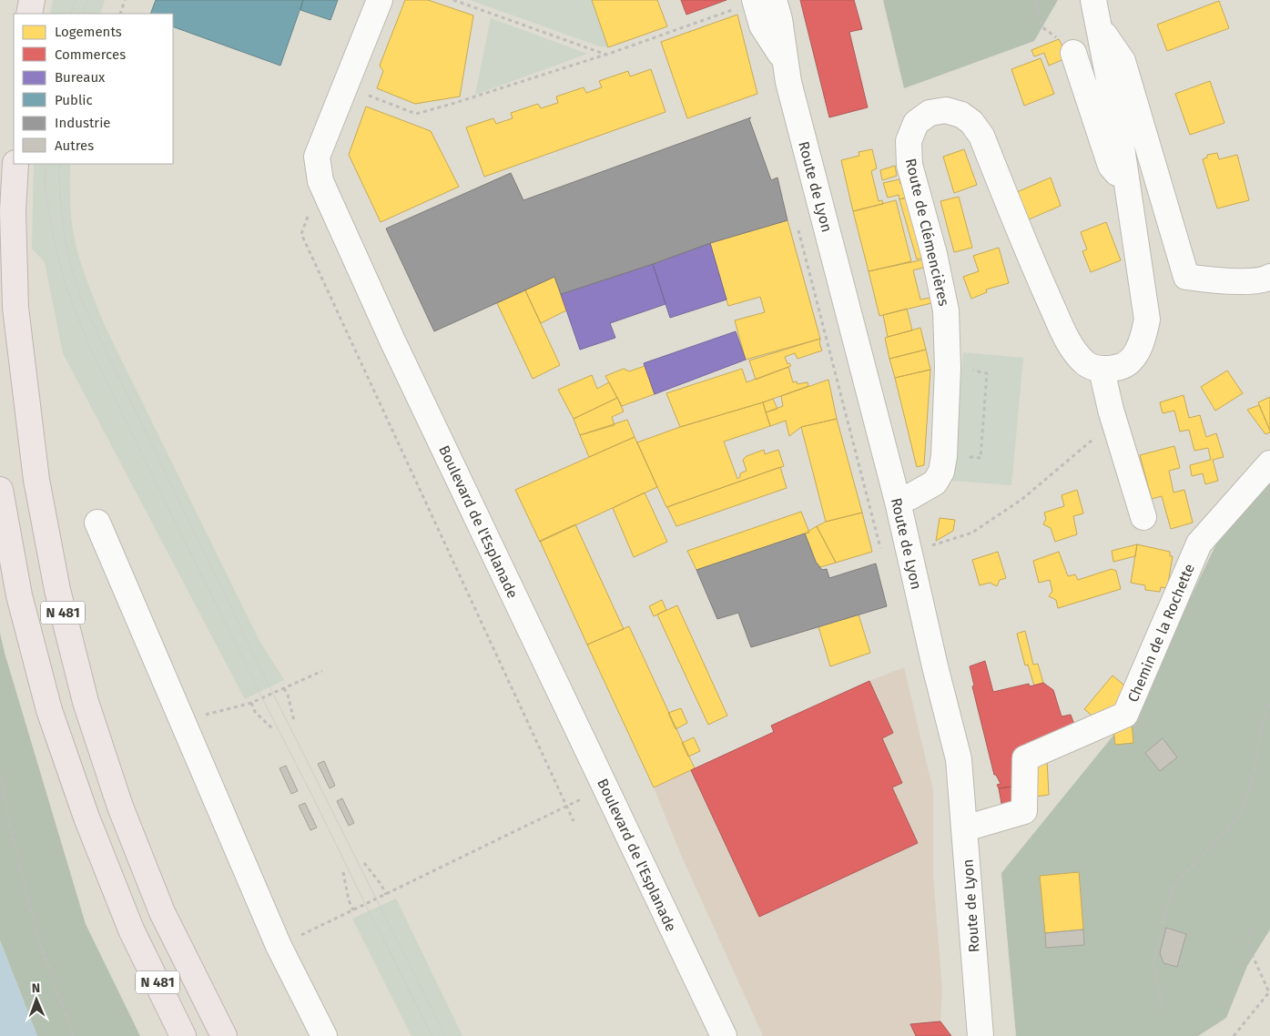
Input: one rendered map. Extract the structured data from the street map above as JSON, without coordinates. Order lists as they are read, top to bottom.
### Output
{
  "streets": {
    "highway": ["N 481"],
    "street": [
      "Route de Lyon",
      "Route de Clémencières",
      "Boulevard de l'Esplanade",
      "Chemin de la Rochette"
    ]
  },
  "crossings": [
    ["Route de Lyon", "Route de Clémencières"],
    ["Route de Lyon", "Chemin de la Rochette"]
  ],
  "legend": [
    "Logements",
    "Commerces",
    "Bureaux",
    "Public",
    "Industrie",
    "Autres"
  ],
  "north": "top"
}
